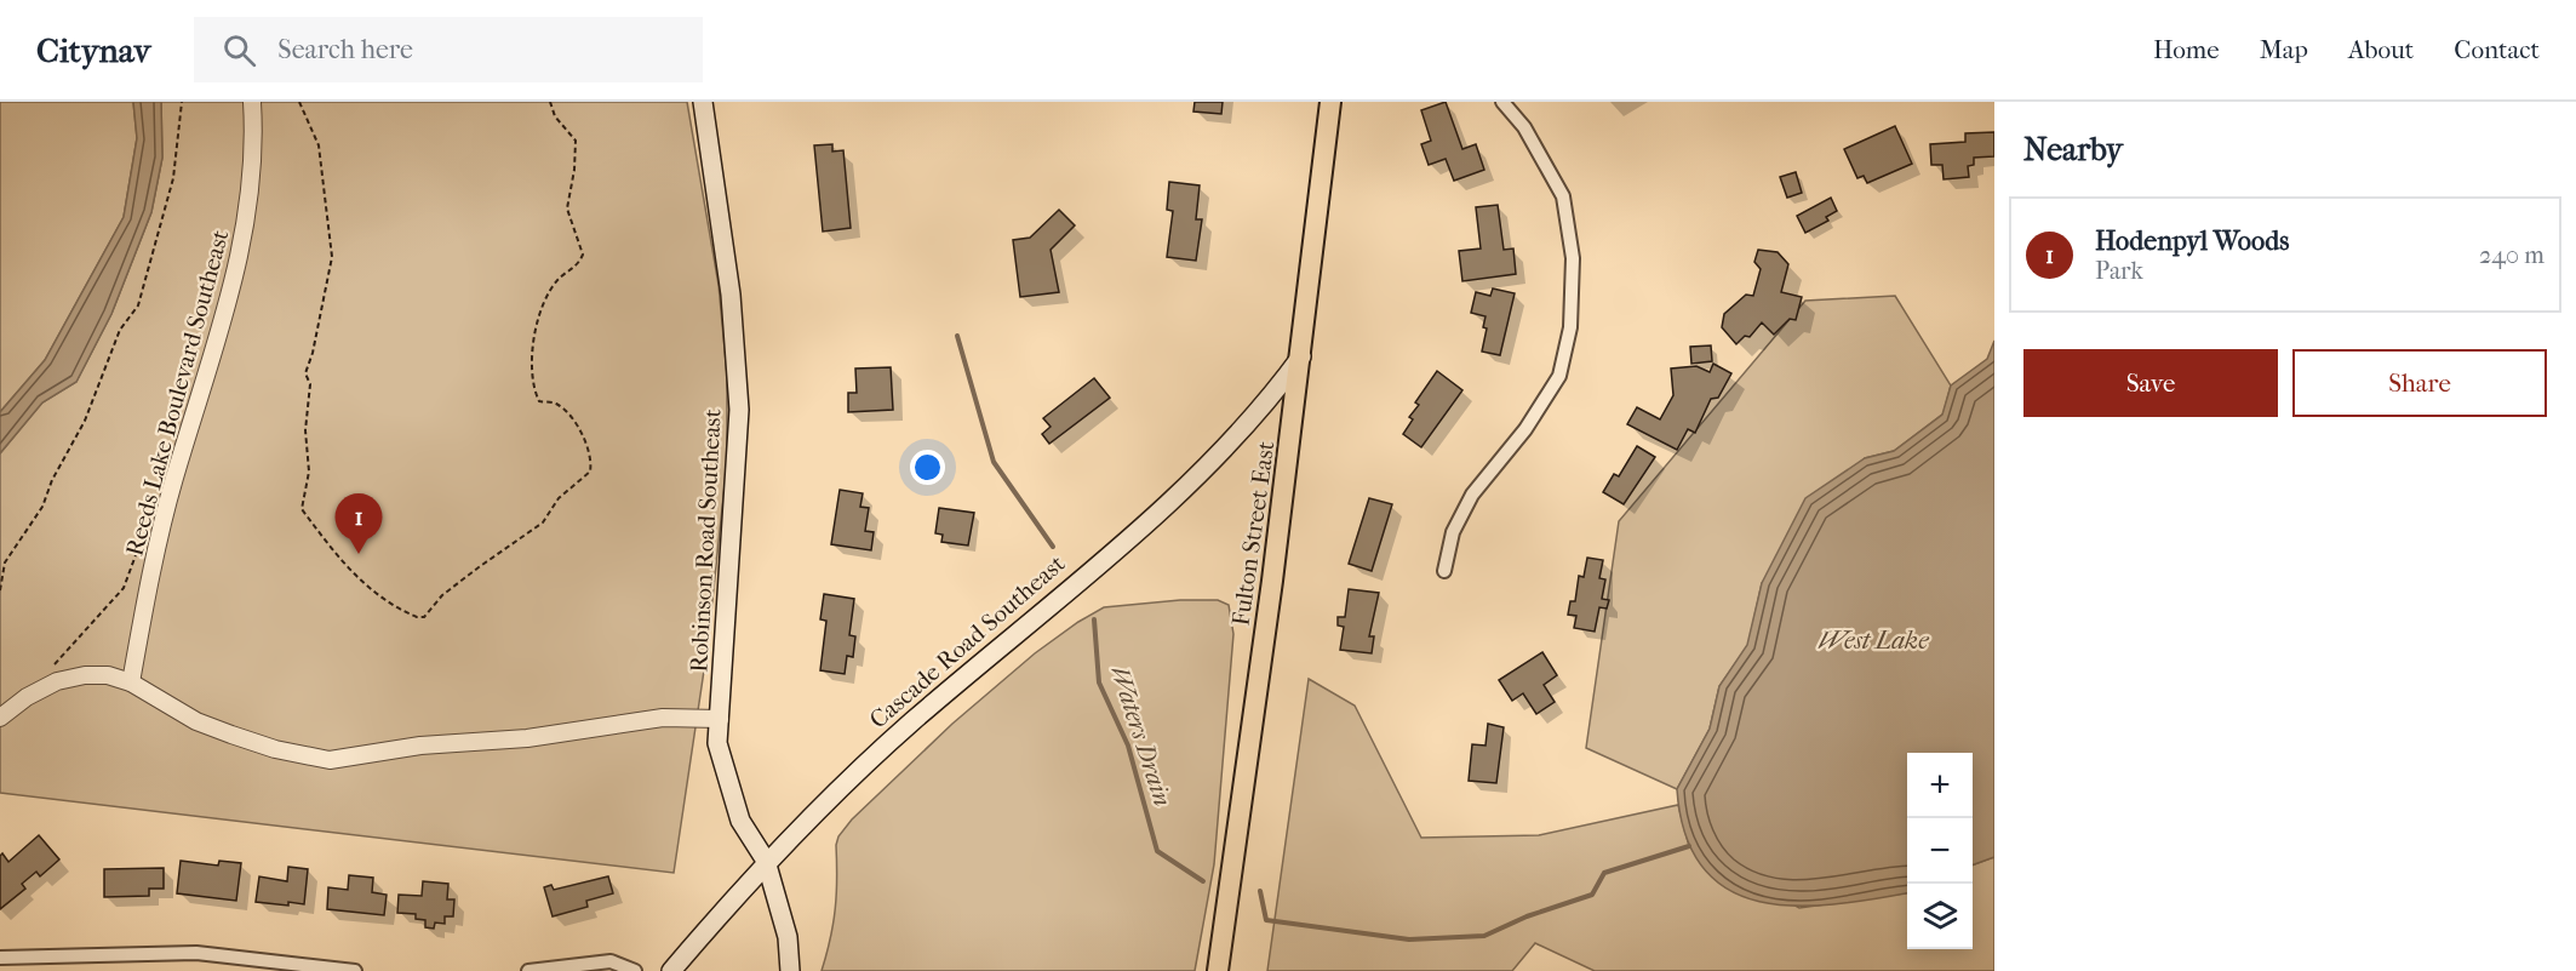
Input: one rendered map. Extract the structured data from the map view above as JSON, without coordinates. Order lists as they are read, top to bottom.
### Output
{
  "streets": {
    "main road": ["Fulton Street East", "Robinson Road Southeast", "Cascade Road Southeast"],
    "street": ["Reeds Lake Boulevard Southeast"]
  },
  "crossings": [
    ["Fulton Street East", "Cascade Road Southeast"],
    ["Robinson Road Southeast", "Cascade Road Southeast"]
  ],
  "water": ["West Lake", "Waters Drain"],
  "page": {
    "header": "Citynav",
    "search": "Search here",
    "nav": [
      "Home",
      "Map",
      "About",
      "Contact"
    ],
    "heading": "Nearby",
    "list": [
      {
        "mark": "1",
        "name": "Hodenpyl Woods",
        "note": "Park",
        "value": "240 m"
      }
    ],
    "buttons": ["Save", "Share"],
    "pins": "1",
    "map_buttons": ["+", "−"]
  }
}
